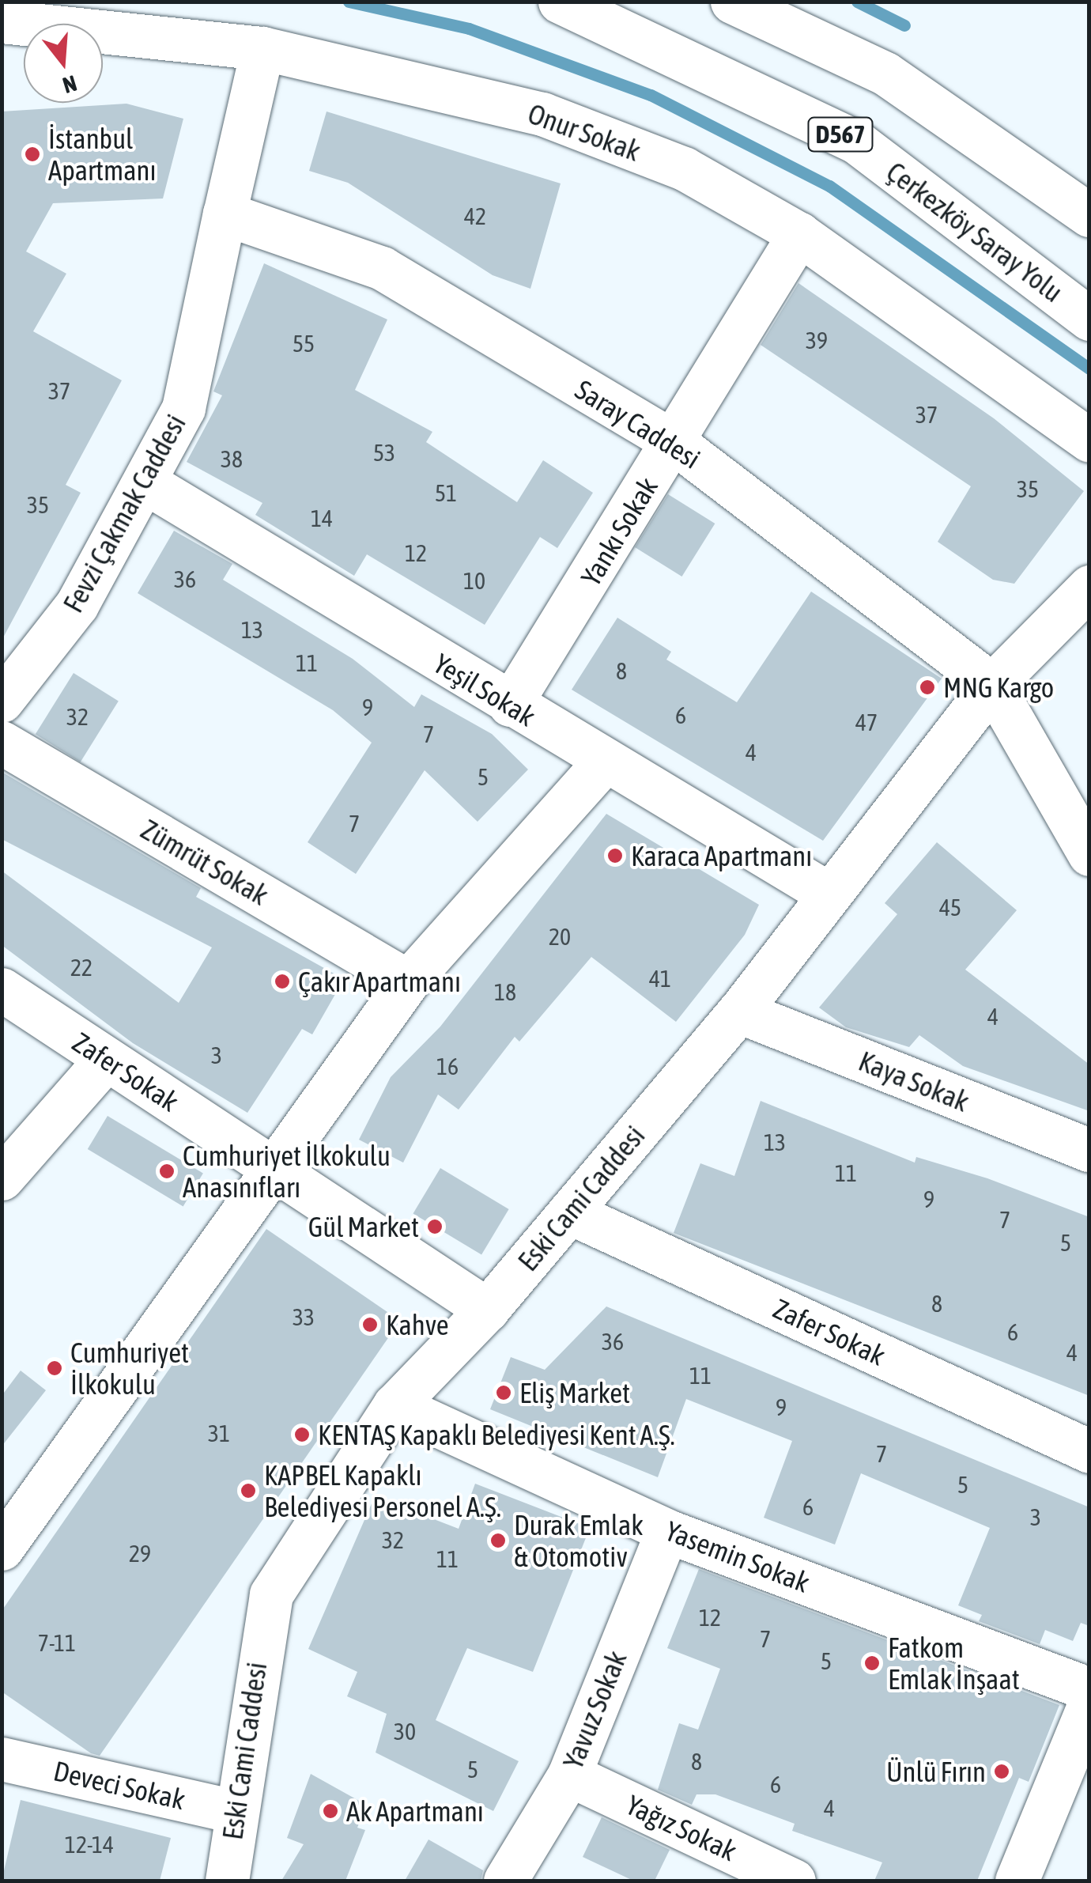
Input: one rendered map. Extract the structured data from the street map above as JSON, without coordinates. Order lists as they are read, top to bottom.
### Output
{
  "streets": {
    "main road": [
      "Onur Sokak",
      "D567",
      "Çerkezköy Saray Yolu",
      "Saray Caddesi",
      "Fevzi Çakmak Caddesi",
      "Yankı Sokak",
      "Yeşil Sokak",
      "Zümrüt Sokak",
      "Zafer Sokak",
      "Kaya Sokak",
      "Eski Cami Caddesi",
      "Yasemin Sokak",
      "Yavuz Sokak",
      "Deveci Sokak",
      "Yağız Sokak"
    ]
  },
  "crossings": [
    ["Onur Sokak", "Yankı Sokak"],
    ["Saray Caddesi", "Fevzi Çakmak Caddesi"],
    ["Saray Caddesi", "Yankı Sokak"],
    ["Saray Caddesi", "Eski Cami Caddesi"],
    ["Fevzi Çakmak Caddesi", "Yeşil Sokak"],
    ["Yankı Sokak", "Yeşil Sokak"],
    ["Yeşil Sokak", "Eski Cami Caddesi"],
    ["Zafer Sokak", "Eski Cami Caddesi"],
    ["Kaya Sokak", "Eski Cami Caddesi"],
    ["Eski Cami Caddesi", "Yasemin Sokak"],
    ["Eski Cami Caddesi", "Deveci Sokak"],
    ["Yasemin Sokak", "Yavuz Sokak"],
    ["Yavuz Sokak", "Yağız Sokak"]
  ],
  "places": [
    "İstanbul Apartmanı",
    "MNG Kargo",
    "Karaca Apartmanı",
    "Çakır Apartmanı",
    "Cumhuriyet İlkokulu Anasınıfları",
    "Gül Market",
    "Kahve",
    "Cumhuriyet İlkokulu",
    "Eliş Market",
    "KENTAŞ Kapaklı Belediyesi Kent A.Ş.",
    "KAPBEL Kapaklı Belediyesi Personel A.Ş.",
    "Durak Emlak & Otomotiv",
    "Fatkom Emlak İnşaat",
    "Ünlü Fırın",
    "Ak Apartmanı"
  ],
  "house_numbers": [
    "42",
    "39",
    "55",
    "37",
    "37",
    "53",
    "38",
    "35",
    "51",
    "35",
    "14",
    "12",
    "36",
    "10",
    "13",
    "11",
    "8",
    "9",
    "6",
    "32",
    "47",
    "7",
    "4",
    "5",
    "7",
    "45",
    "20",
    "22",
    "41",
    "18",
    "4",
    "3",
    "16",
    "13",
    "11",
    "9",
    "7",
    "5",
    "8",
    "33",
    "6",
    "36",
    "4",
    "11",
    "9",
    "31",
    "7",
    "5",
    "6",
    "3",
    "32",
    "29",
    "11",
    "12",
    "7",
    "7-11",
    "5",
    "30",
    "8",
    "5",
    "6",
    "4",
    "12-14"
  ],
  "north": "bottom"
}
